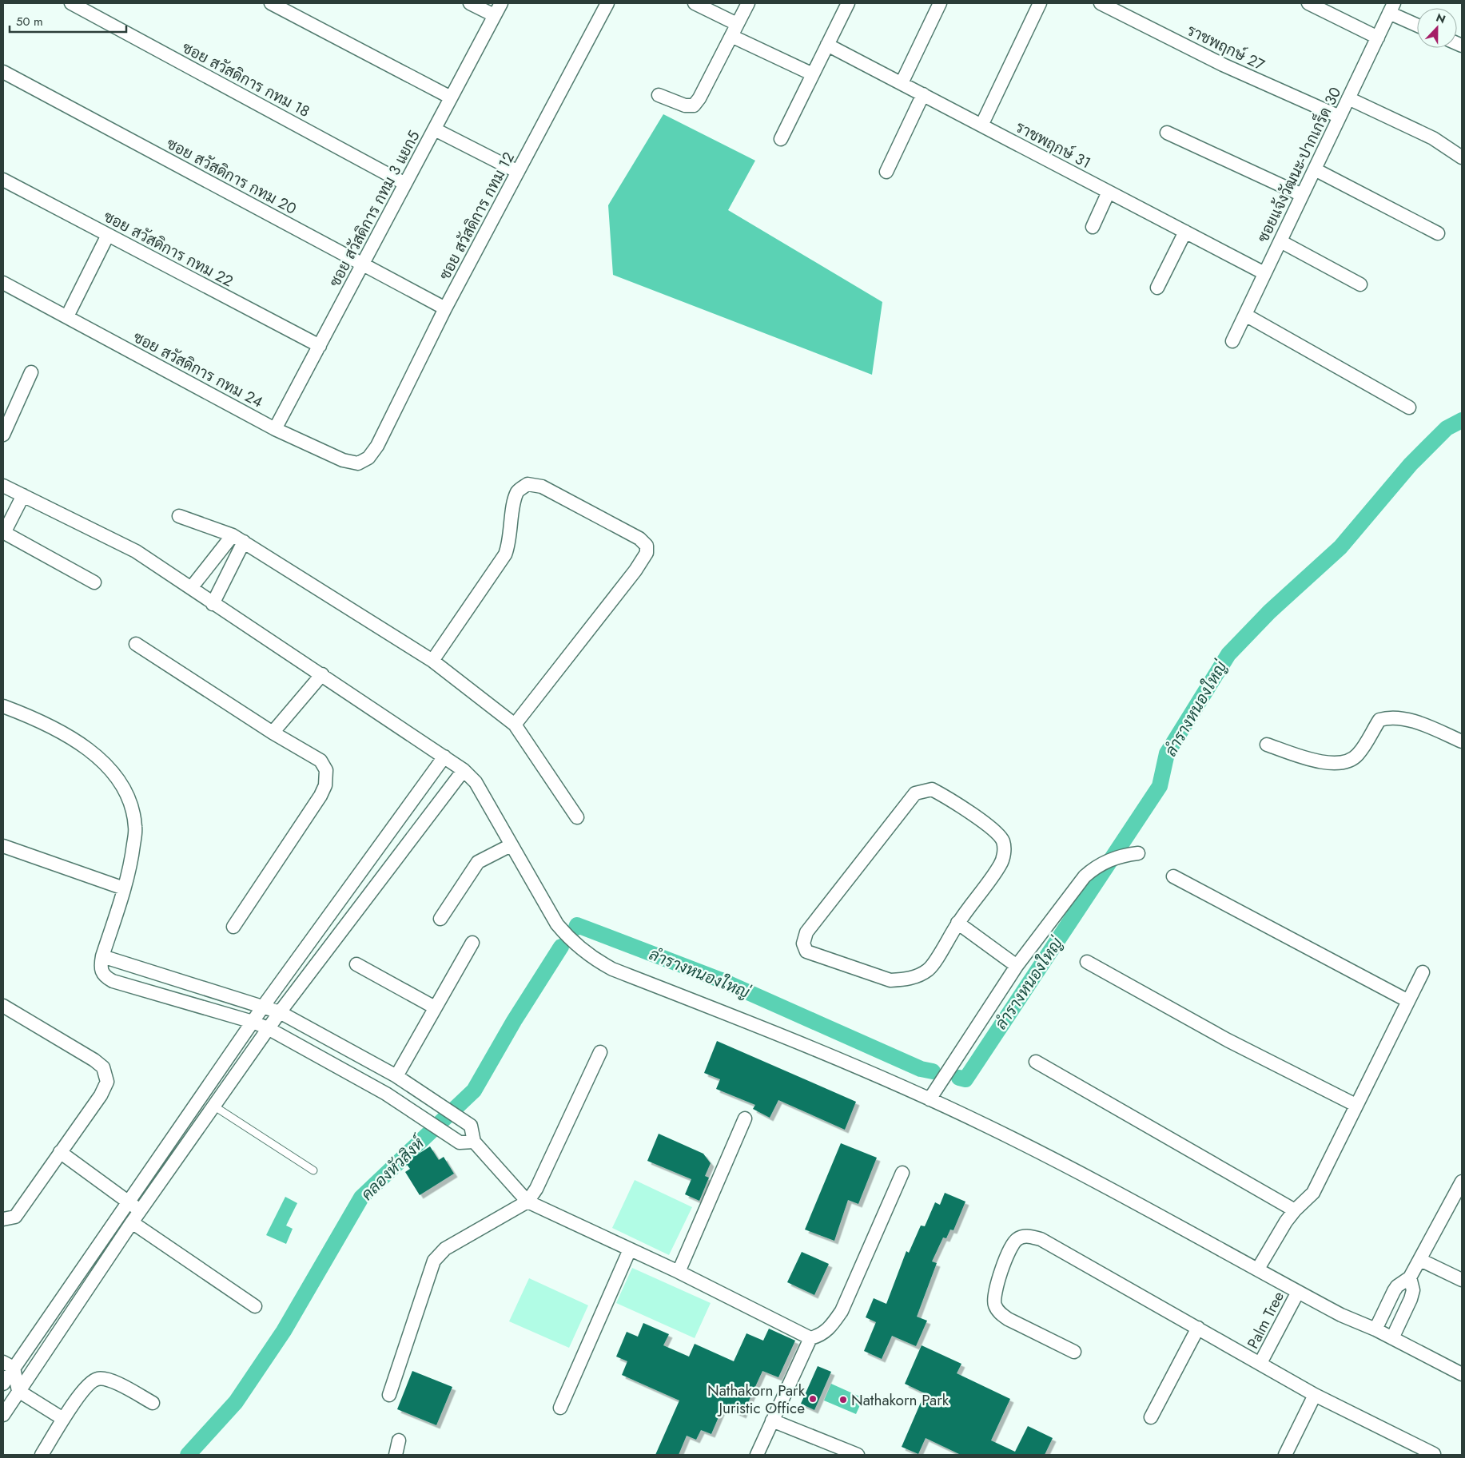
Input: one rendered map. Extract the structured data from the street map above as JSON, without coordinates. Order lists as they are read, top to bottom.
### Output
{
  "streets": {
    "street": [
      "ราชพฤกษ์ 27",
      "ซอย สวัสดิการ กทม 18",
      "ราชพฤกษ์ 31",
      "ซอยแจ้งวัฒนะ-ปากเกร็ด 30",
      "ซอย สวัสดิการ กทม 20",
      "ซอย สวัสดิการ กทม 3 แยก5",
      "ซอย สวัสดิการ กทม 12",
      "ซอย สวัสดิการ กทม 22",
      "ซอย สวัสดิการ กทม 24",
      "Palm Tree"
    ]
  },
  "crossings": [
    ["ราชพฤกษ์ 27", "ซอยแจ้งวัฒนะ-ปากเกร็ด 30"],
    ["ซอย สวัสดิการ กทม 18", "ซอย สวัสดิการ กทม 3 แยก5"],
    ["ราชพฤกษ์ 31", "ซอยแจ้งวัฒนะ-ปากเกร็ด 30"],
    ["ซอย สวัสดิการ กทม 20", "ซอย สวัสดิการ กทม 3 แยก5"],
    ["ซอย สวัสดิการ กทม 20", "ซอย สวัสดิการ กทม 12"],
    ["ซอย สวัสดิการ กทม 3 แยก5", "ซอย สวัสดิการ กทม 22"],
    ["ซอย สวัสดิการ กทม 3 แยก5", "ซอย สวัสดิการ กทม 24"],
    ["ซอย สวัสดิการ กทม 12", "ซอย สวัสดิการ กทม 24"]
  ],
  "water": ["ลำรางหนองใหญ่", "คลองหัวสิงห์"],
  "places": ["Nathakorn Park Juristic Office", "Nathakorn Park"],
  "scale_bar": "50 m",
  "north": "top"
}
